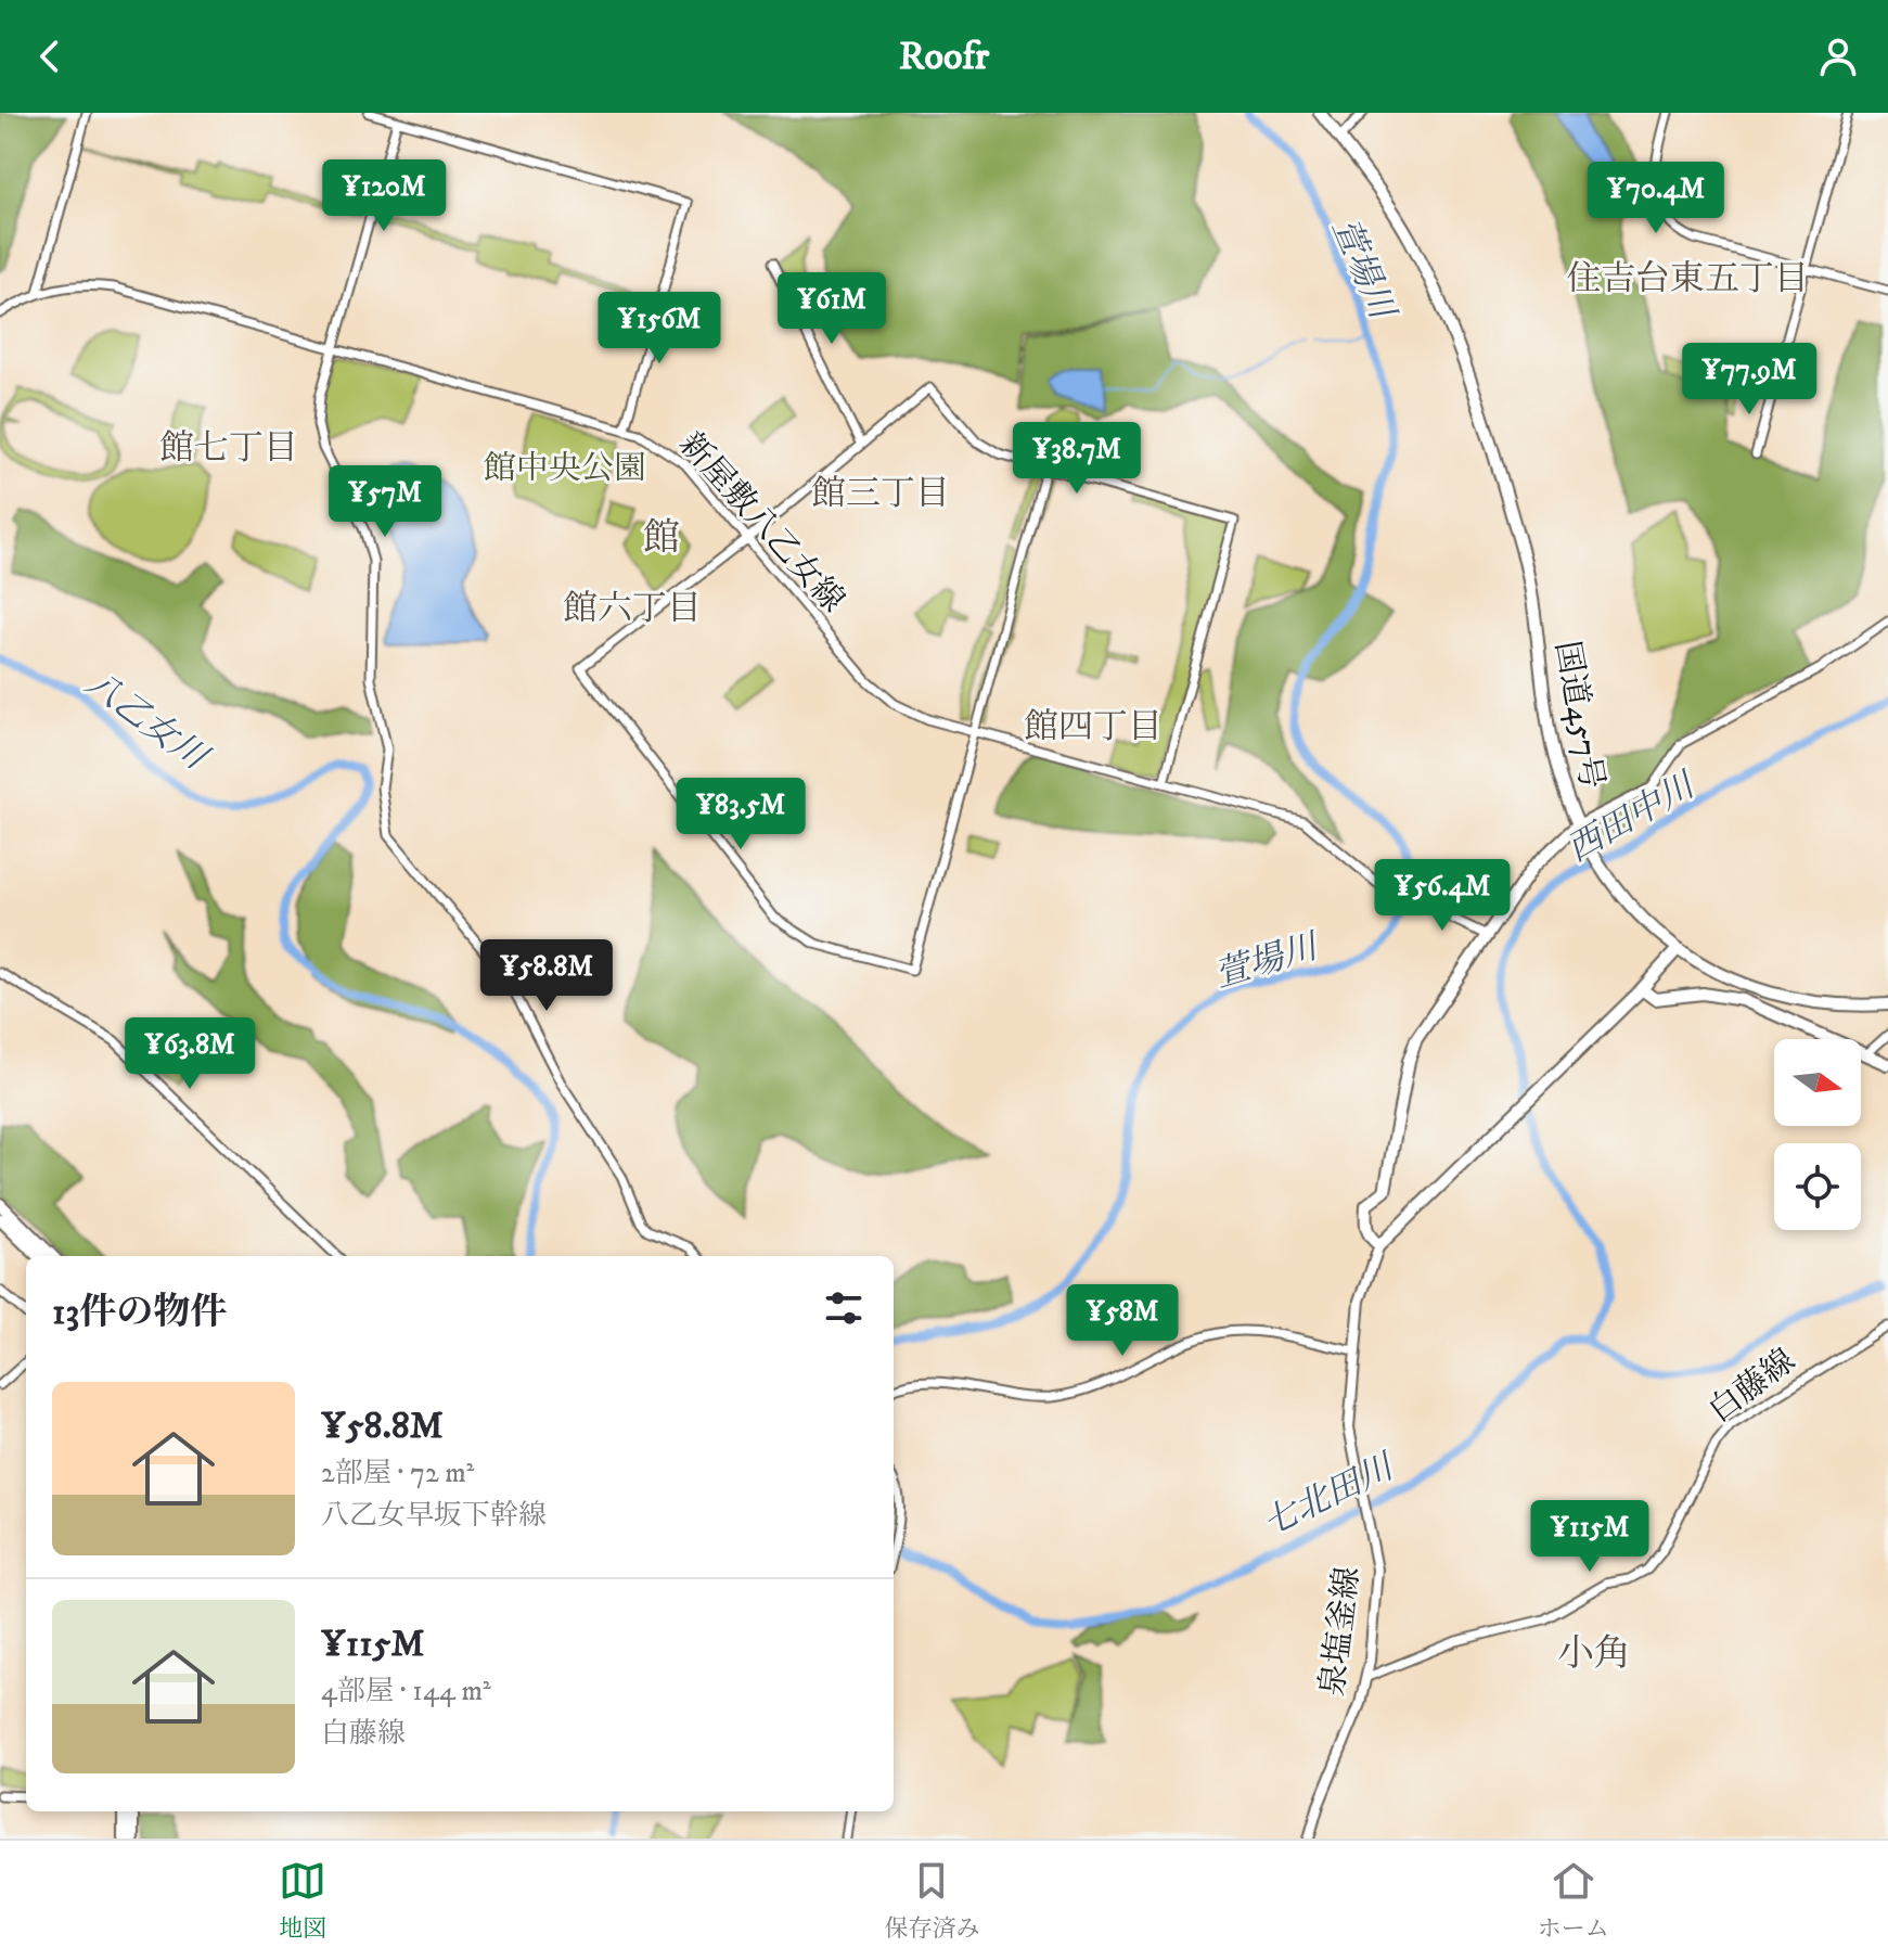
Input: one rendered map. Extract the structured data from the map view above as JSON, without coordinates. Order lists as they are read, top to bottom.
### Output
{
  "streets": {
    "highway": ["国道457号"],
    "main road": ["泉塩釜線"],
    "street": ["新屋敷八乙女線", "白藤線"]
  },
  "crossings": [
    ["新屋敷八乙女線", "国道457号"],
    ["白藤線", "泉塩釜線"]
  ],
  "districts": [
    "住吉台東五丁目",
    "館七丁目",
    "館三丁目",
    "館",
    "館六丁目",
    "館四丁目",
    "小角"
  ],
  "water": [
    "萱場川",
    "八乙女川",
    "西田中川",
    "七北田川"
  ],
  "parks": ["館中央公園"],
  "north": "right",
  "page": {
    "header": "Roofr",
    "price": [
      "¥120M",
      "¥70.4M",
      "¥61M",
      "¥156M",
      "¥77.9M",
      "¥38.7M",
      "¥57M",
      "¥83.5M",
      "¥56.4M",
      "¥58.8M",
      "¥63.8M",
      "¥58M",
      "¥115M"
    ],
    "heading": "13件の物件",
    "list": [
      {
        "name": "¥58.8M",
        "note": "2部屋 · 72 m² · 八乙女早坂下幹線"
      },
      {
        "name": "¥115M",
        "note": "4部屋 · 144 m² · 白藤線"
      }
    ],
    "tabs": ["地図", "保存済み", "ホーム"]
  }
}
